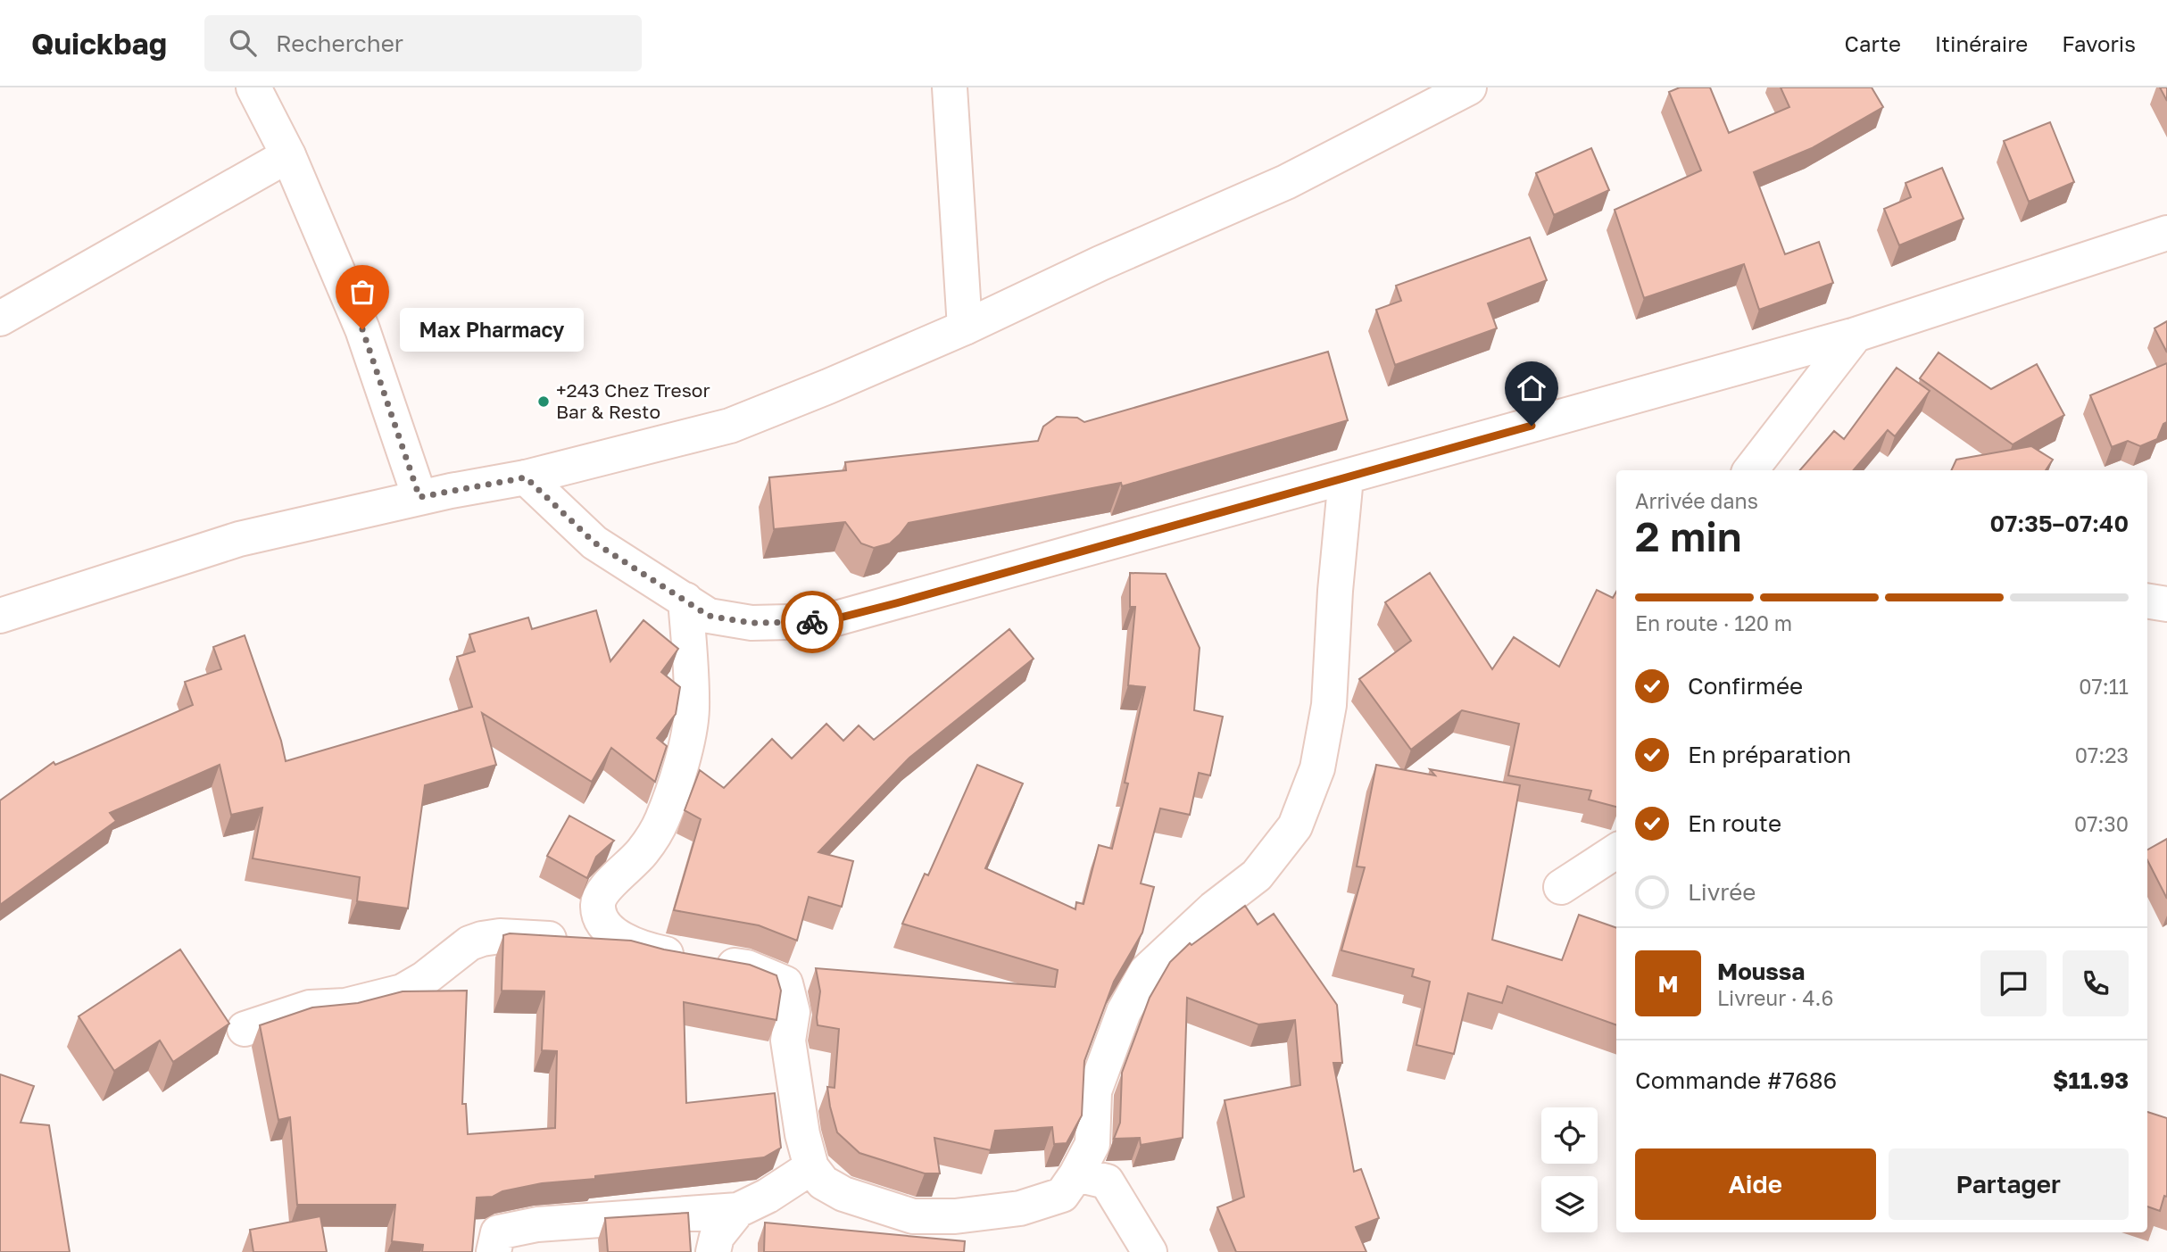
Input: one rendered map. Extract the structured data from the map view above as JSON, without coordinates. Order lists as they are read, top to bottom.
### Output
{
  "places": ["Max Pharmacy", "+243 Chez Tresor Bar & Resto"],
  "page": {
    "header": "Quickbag",
    "search": "Rechercher",
    "nav": ["Carte", "Itinéraire", "Favoris"],
    "bubble": "Max Pharmacy",
    "heading": ["2 min", "Arrivée dans", "07:35–07:40"],
    "panel": [
      "Moussa",
      "Livreur · 4.6",
      "Commande #7686",
      "$11.93"
    ],
    "bar": "En route · 120 m",
    "list": [
      ["Confirmée", "07:11"],
      ["En préparation", "07:23"],
      ["En route", "07:30"],
      "Livrée"
    ],
    "round": "M",
    "buttons": ["Aide", "Partager"]
  }
}
